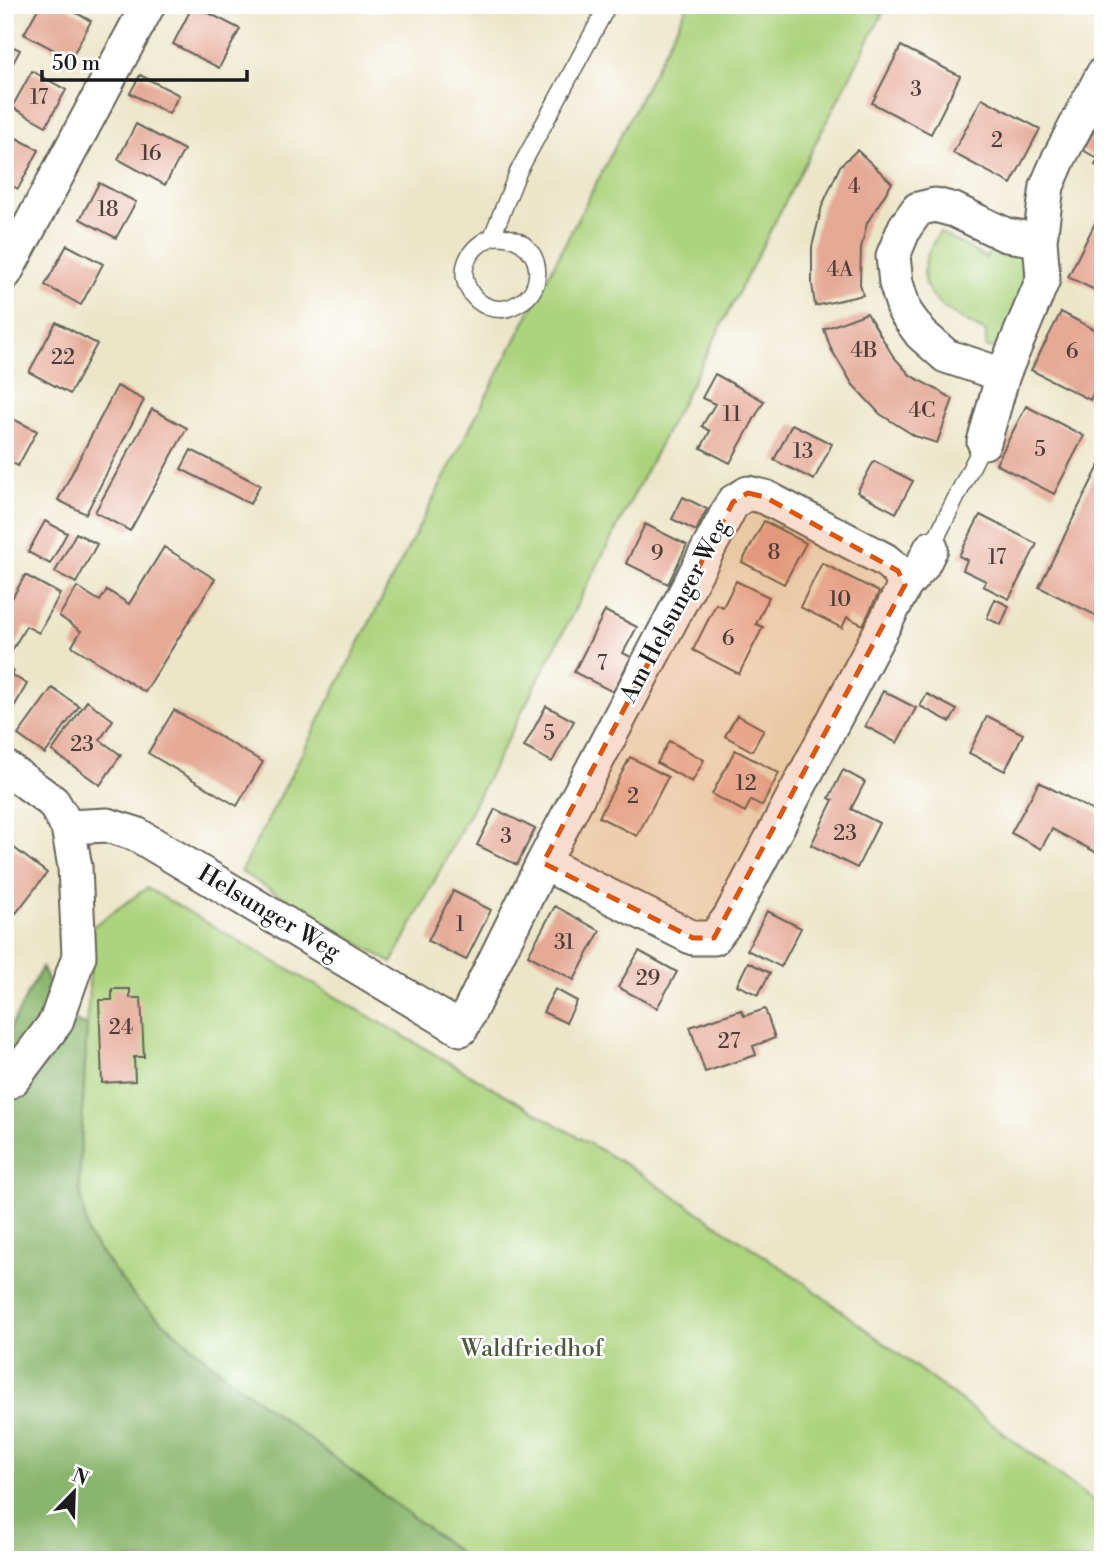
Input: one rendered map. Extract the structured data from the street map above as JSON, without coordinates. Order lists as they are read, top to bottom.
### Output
{
  "streets": {
    "street": ["Am Helsunger Weg", "Helsunger Weg"]
  },
  "crossings": [
    ["Am Helsunger Weg", "Helsunger Weg"]
  ],
  "parks": ["Waldfriedhof"],
  "house_numbers": [
    "3",
    "17",
    "2",
    "16",
    "4",
    "18",
    "4A",
    "4B",
    "6",
    "22",
    "4C",
    "11",
    "5",
    "13",
    "8",
    "9",
    "17",
    "10",
    "6",
    "7",
    "5",
    "23",
    "12",
    "2",
    "23",
    "3",
    "1",
    "31",
    "29",
    "24",
    "27"
  ],
  "scale_bar": "50 m",
  "north": "top right"
}
